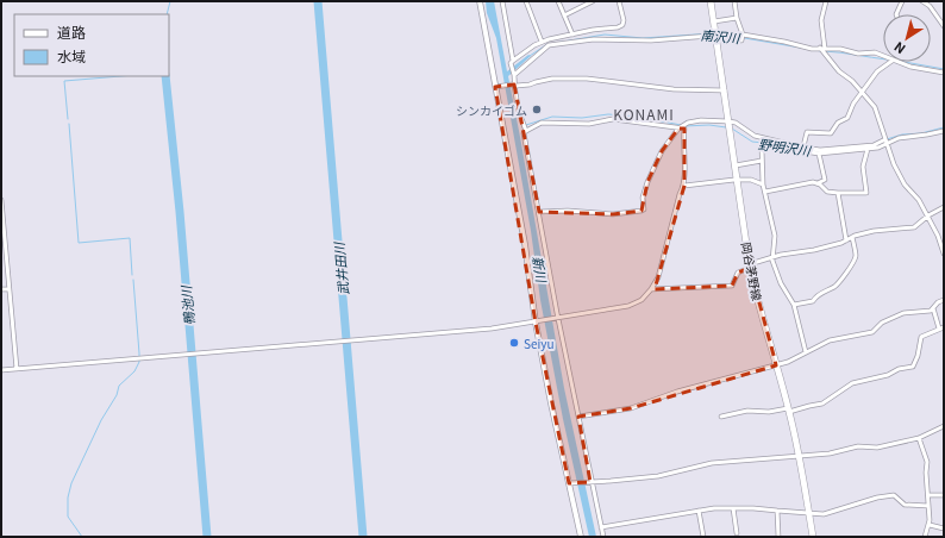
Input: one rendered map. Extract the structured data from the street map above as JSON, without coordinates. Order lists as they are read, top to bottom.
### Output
{
  "streets": {
    "main road": ["岡谷茅野線"]
  },
  "districts": ["KONAMI"],
  "water": [
    "南沢川",
    "野明沢川",
    "武井田川",
    "新川",
    "鴨池川"
  ],
  "places": ["シンカイゴム", "Seiyu"],
  "legend": ["道路", "水域"],
  "north": "bottom left"
}
